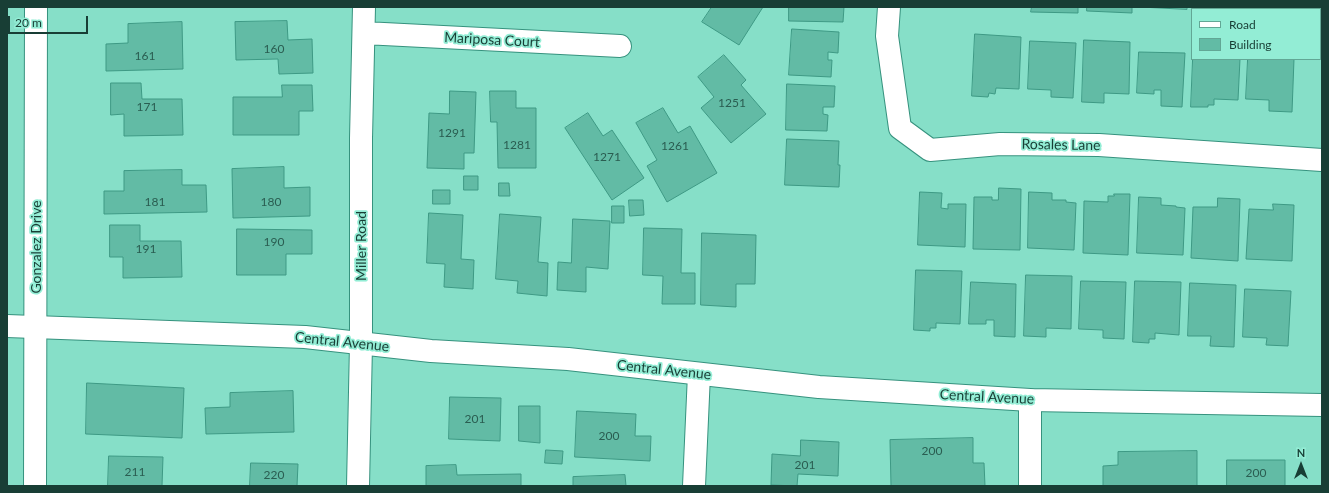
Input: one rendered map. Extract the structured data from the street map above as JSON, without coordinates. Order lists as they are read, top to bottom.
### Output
{
  "streets": {
    "street": [
      "Mariposa Court",
      "Rosales Lane",
      "Miller Road",
      "Gonzalez Drive",
      "Central Avenue"
    ]
  },
  "crossings": [
    ["Mariposa Court", "Miller Road"],
    ["Miller Road", "Central Avenue"],
    ["Gonzalez Drive", "Central Avenue"]
  ],
  "house_numbers": [
    "160",
    "161",
    "1251",
    "171",
    "1291",
    "1281",
    "1261",
    "1271",
    "181",
    "180",
    "190",
    "191",
    "201",
    "200",
    "200",
    "201",
    "211",
    "200",
    "220"
  ],
  "legend": ["Road", "Building"],
  "scale_bar": "20 m",
  "north": "top"
}
